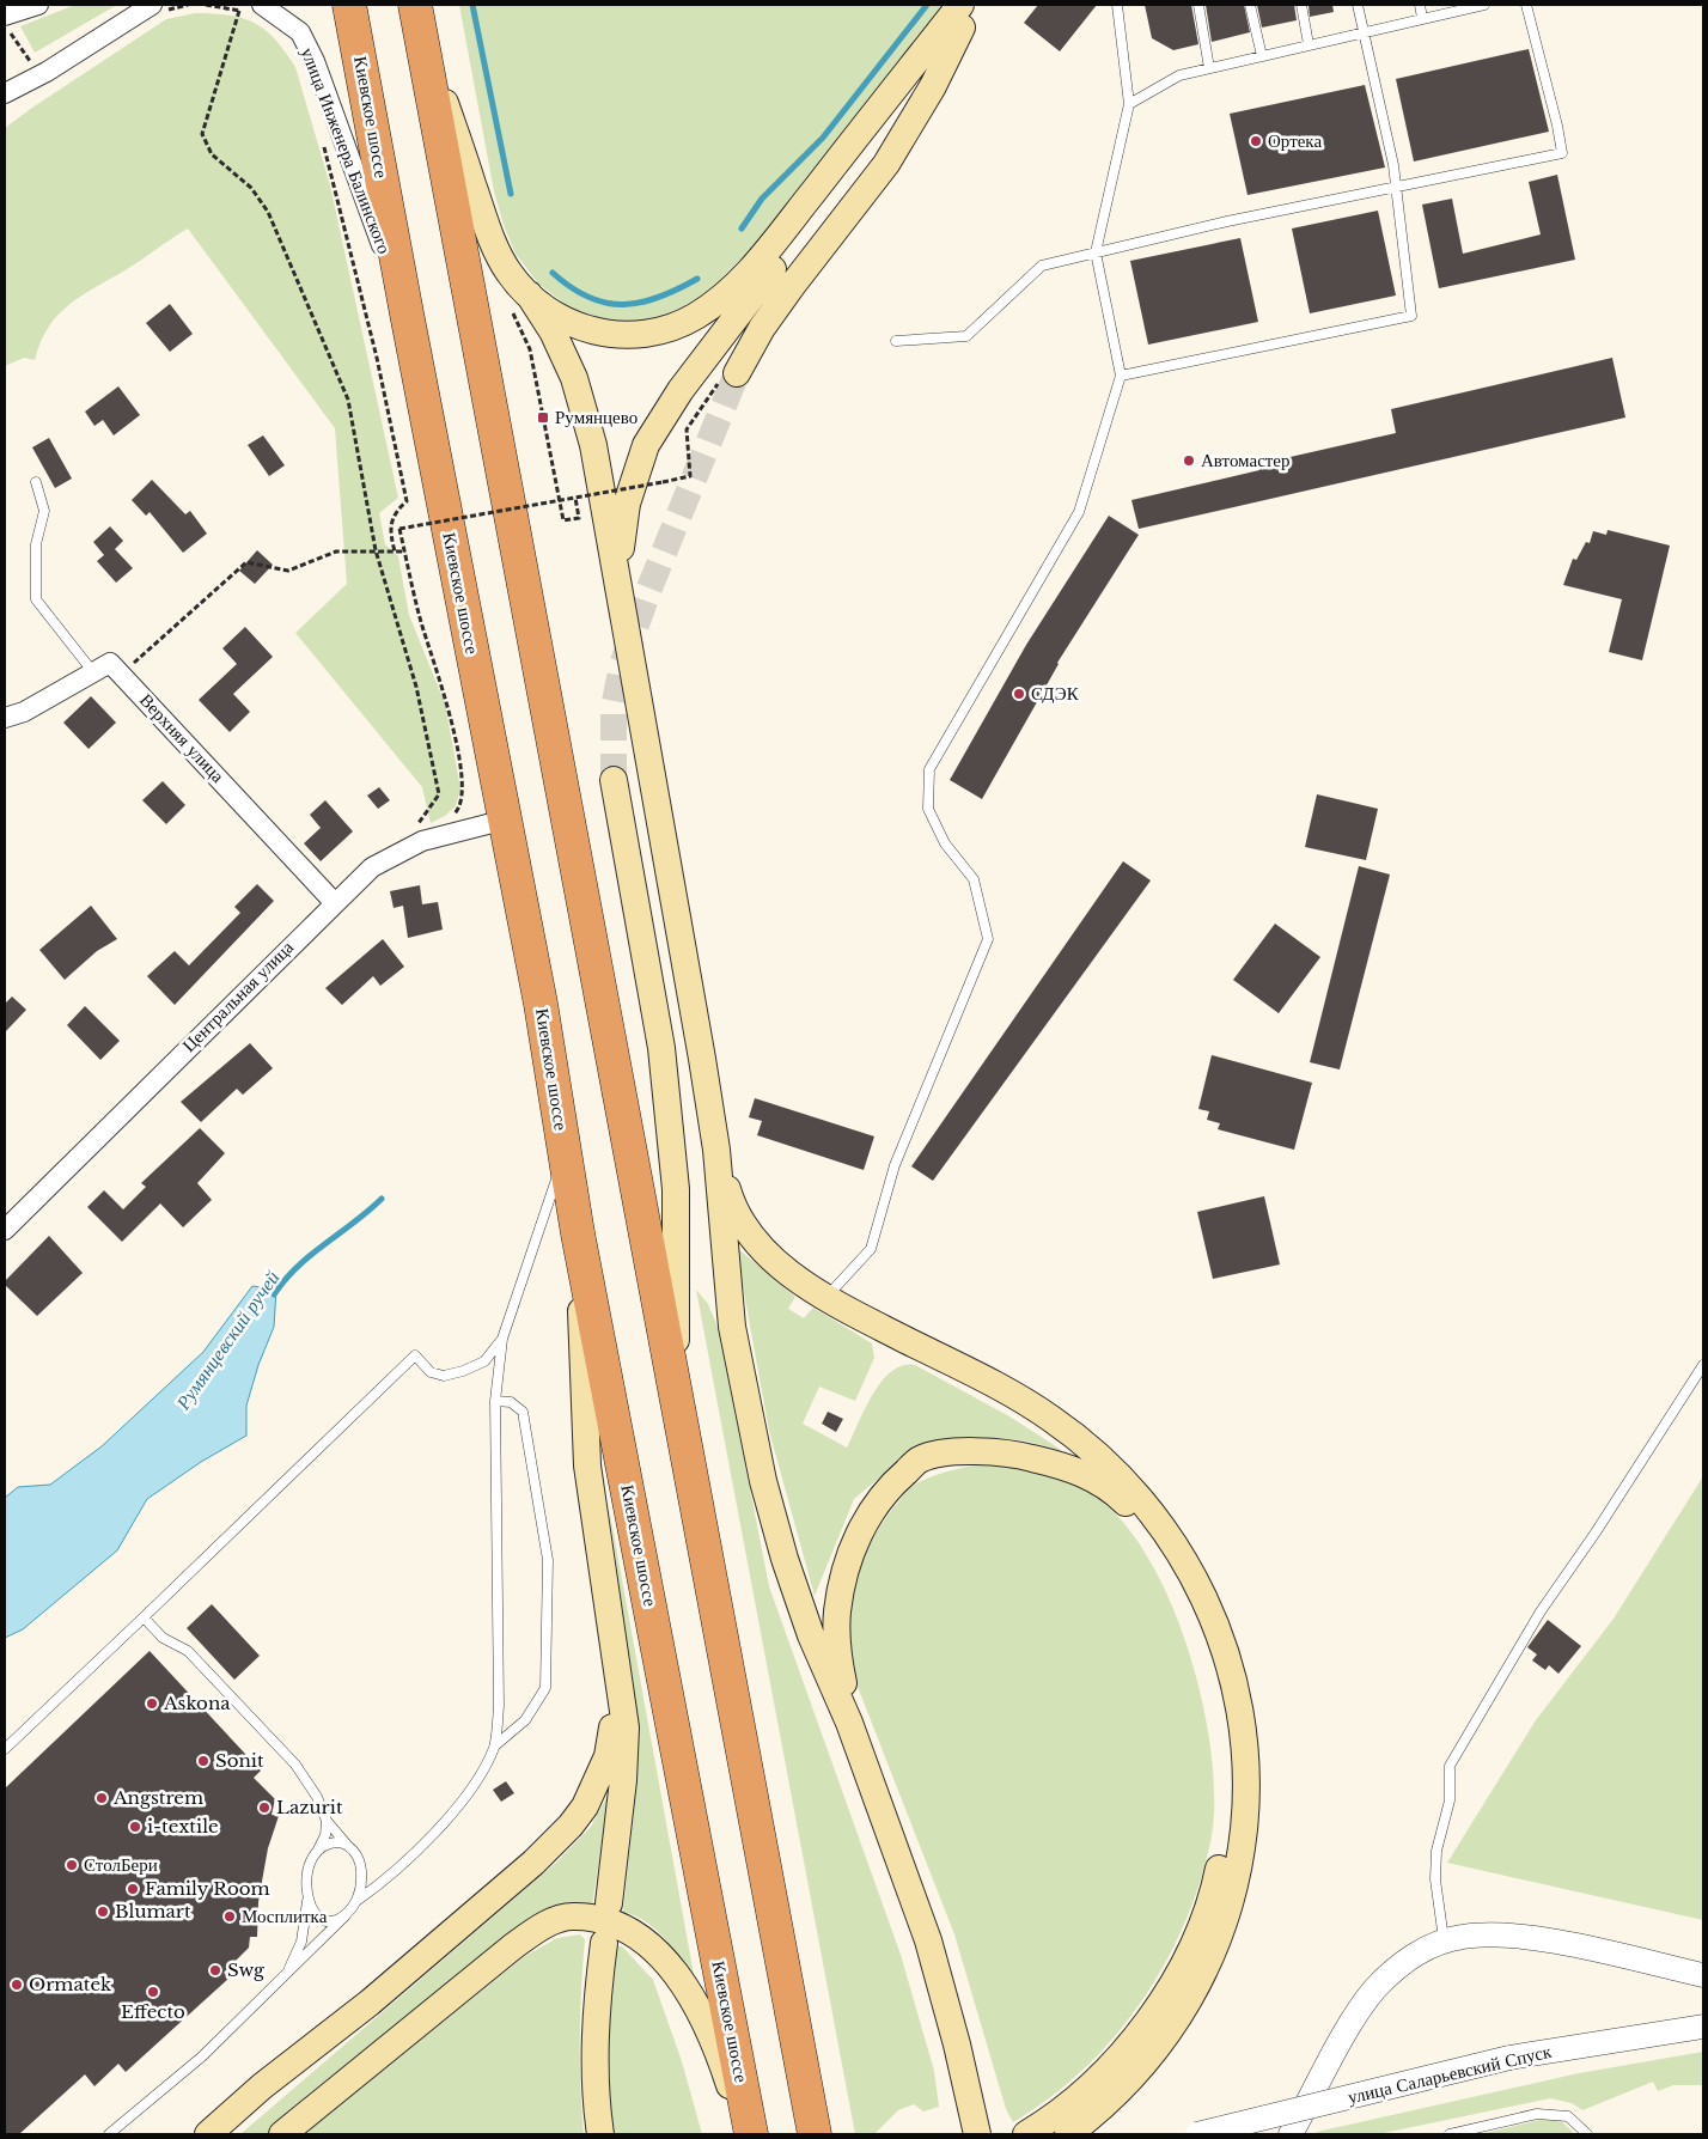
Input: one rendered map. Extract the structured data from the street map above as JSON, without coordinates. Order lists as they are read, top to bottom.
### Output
{
  "streets": {
    "highway": ["Киевское шоссе"],
    "street": [
      "улица Инженера Балинского",
      "Верхняя улица",
      "Центральная улица",
      "улица Саларьевский Спуск"
    ]
  },
  "crossings": [
    ["Киевское шоссе", "улица Инженера Балинского"],
    ["Киевское шоссе", "Центральная улица"],
    ["Верхняя улица", "Центральная улица"]
  ],
  "water": ["Румянцевский ручей"],
  "places": {
    "other": [
      "Ортека",
      "Автомастер",
      "СДЭК",
      "Askona",
      "Sonit",
      "Angstrem",
      "Lazurit",
      "i-textile",
      "СтолБери",
      "Family Room",
      "Blumart",
      "Мосплитка",
      "Swg",
      "Ormatek",
      "Effecto"
    ],
    "transit": ["Румянцево"]
  }
}
